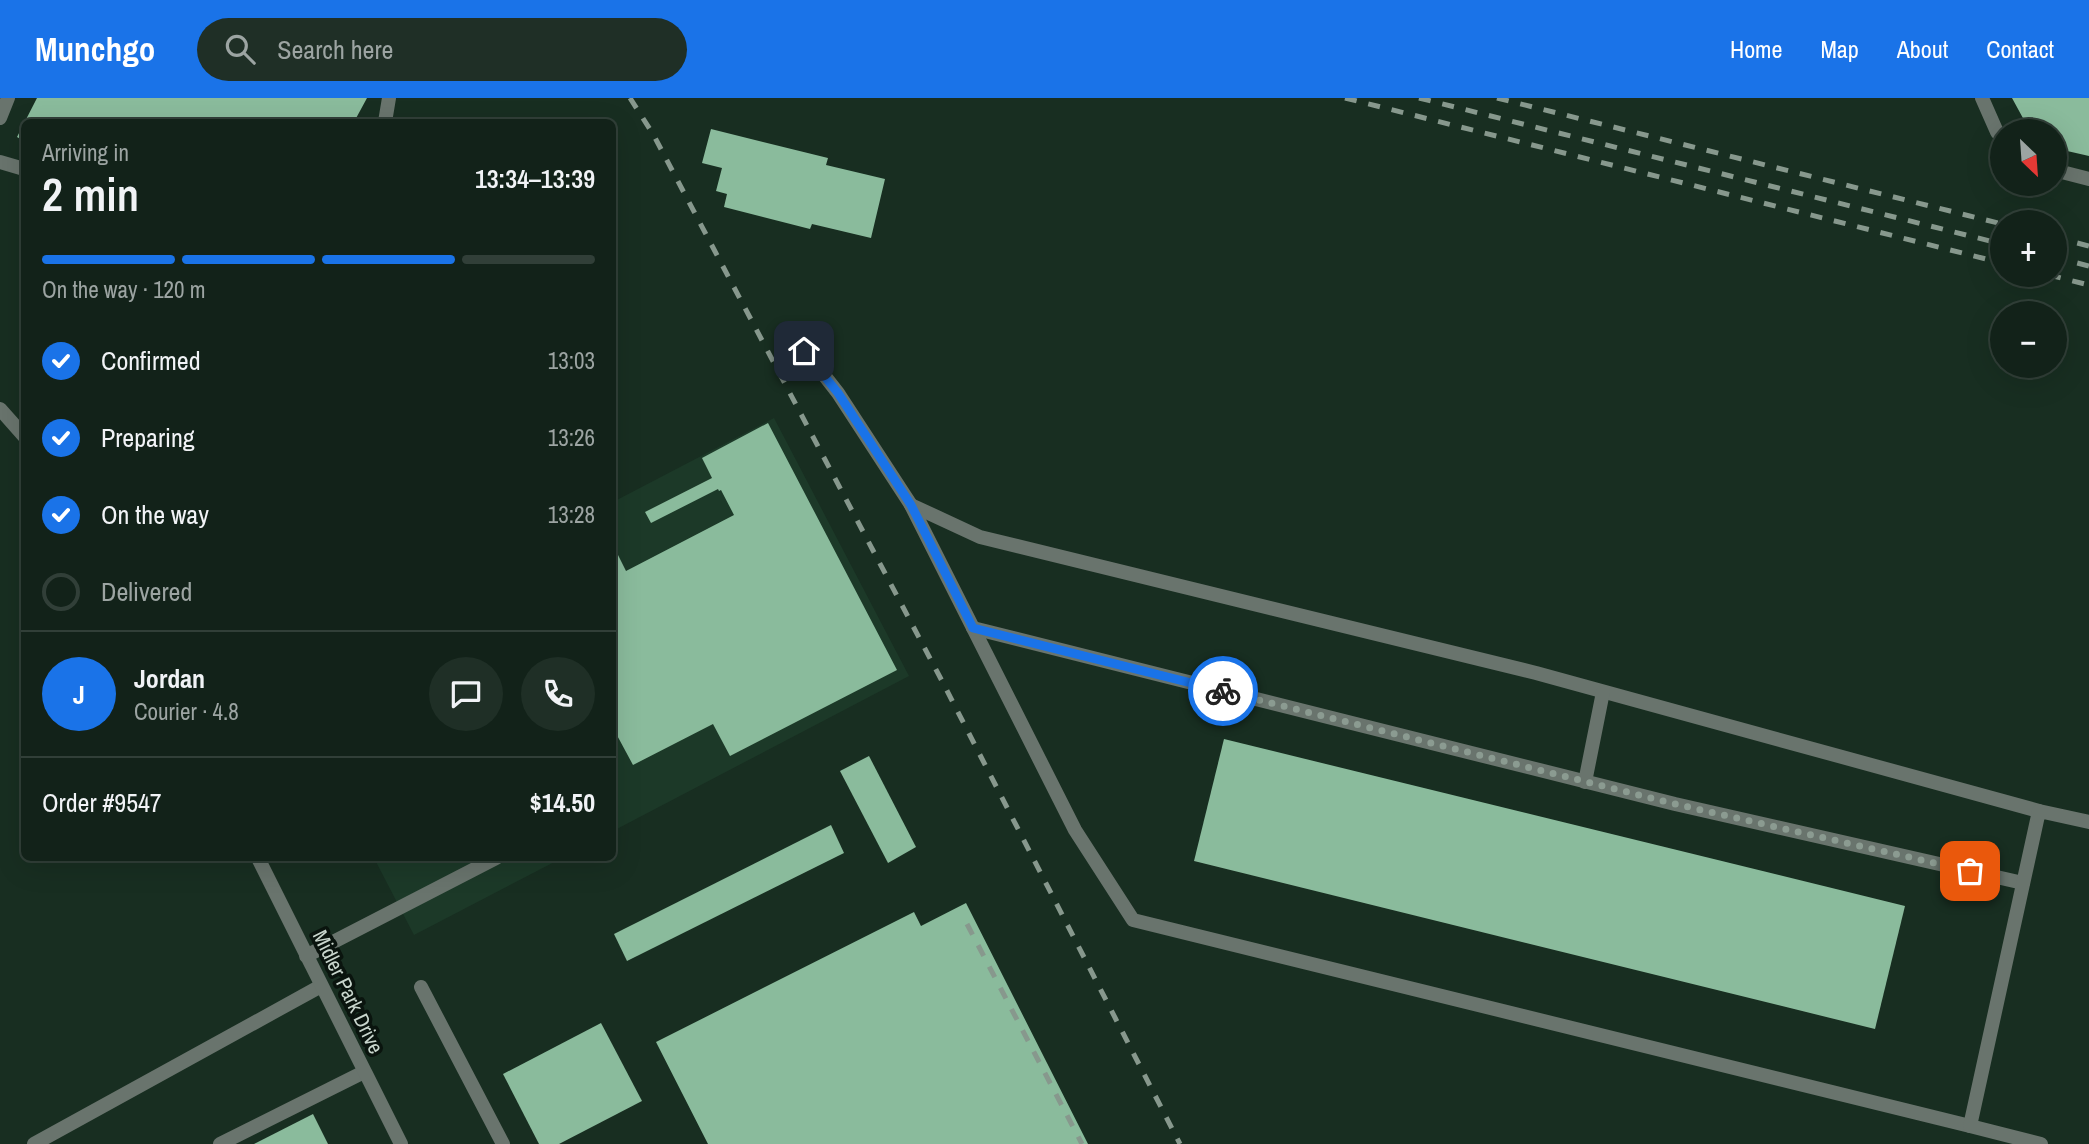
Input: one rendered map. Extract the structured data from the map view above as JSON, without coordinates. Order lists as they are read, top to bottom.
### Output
{
  "streets": {
    "street": ["Midler Park Drive"]
  },
  "north": "bottom right",
  "page": {
    "header": "Munchgo",
    "search": "Search here",
    "nav": [
      "Home",
      "Map",
      "About",
      "Contact"
    ],
    "map_buttons": ["+", "−"],
    "heading": ["2 min", "Arriving in", "13:34–13:39"],
    "panel": [
      "Jordan",
      "Courier · 4.8",
      "Order #9547",
      "$14.50"
    ],
    "bar": "On the way · 120 m",
    "list": [
      ["Confirmed", "13:03"],
      ["Preparing", "13:26"],
      ["On the way", "13:28"],
      "Delivered"
    ],
    "round": "J"
  }
}
